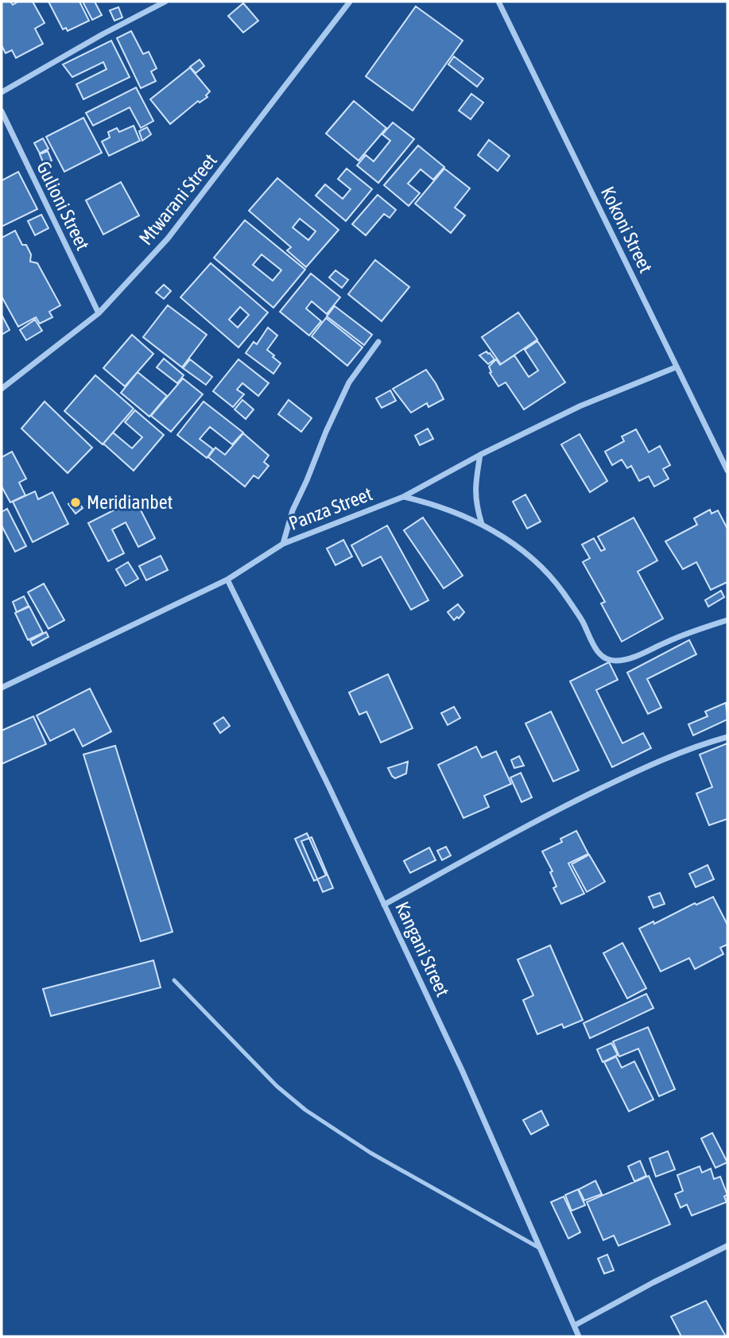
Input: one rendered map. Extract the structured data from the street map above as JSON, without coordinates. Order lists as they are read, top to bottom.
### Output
{
  "streets": {
    "street": [
      "Mtwarani Street",
      "Gulioni Street",
      "Kokoni Street",
      "Panza Street",
      "Kangani Street"
    ]
  },
  "crossings": [
    ["Mtwarani Street", "Gulioni Street"],
    ["Kokoni Street", "Panza Street"],
    ["Panza Street", "Kangani Street"]
  ],
  "places": ["Meridianbet"]
}
